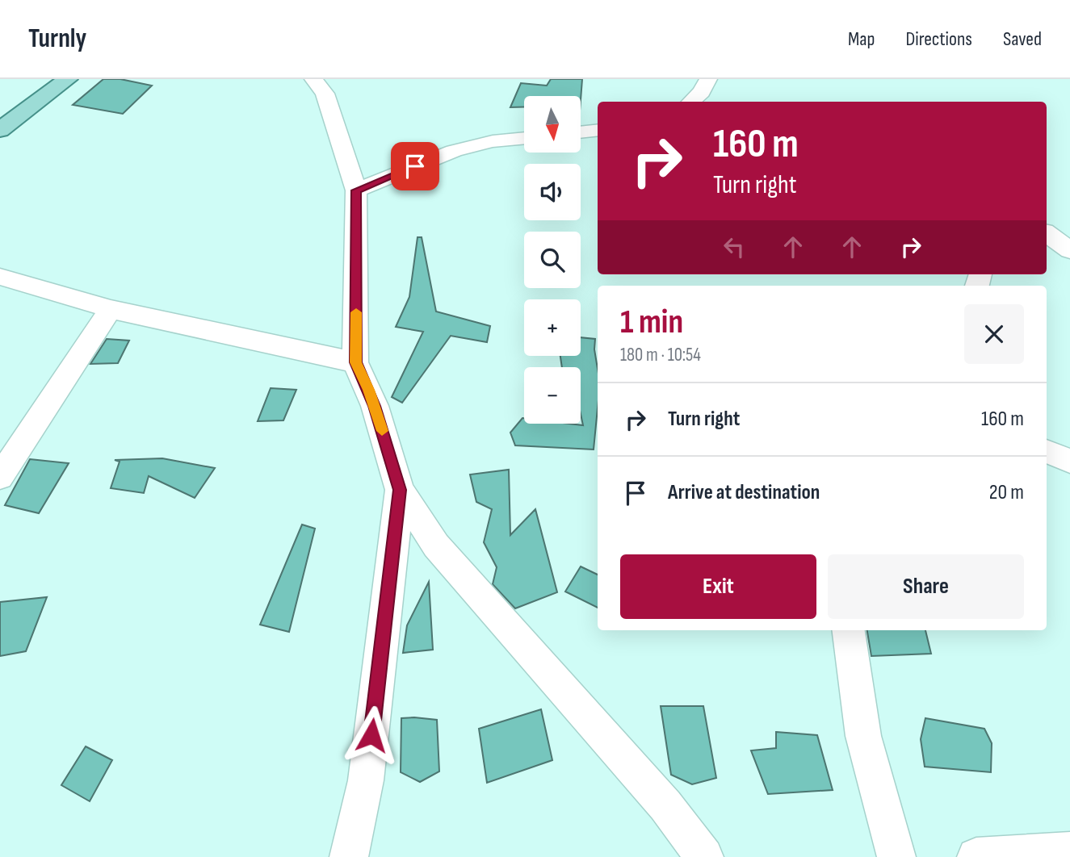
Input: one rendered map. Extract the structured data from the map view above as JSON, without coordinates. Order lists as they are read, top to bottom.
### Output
{
  "north": "bottom",
  "page": {
    "header": "Turnly",
    "nav": ["Map", "Directions", "Saved"],
    "map_buttons": ["+", "−"],
    "turn": ["160 m", "Turn right"],
    "heading": ["1 min", "180 m · 10:54"],
    "list": [
      {
        "name": "Turn right",
        "value": "160 m"
      },
      {
        "name": "Arrive at destination",
        "value": "20 m"
      }
    ],
    "buttons": ["Exit", "Share"]
  }
}
